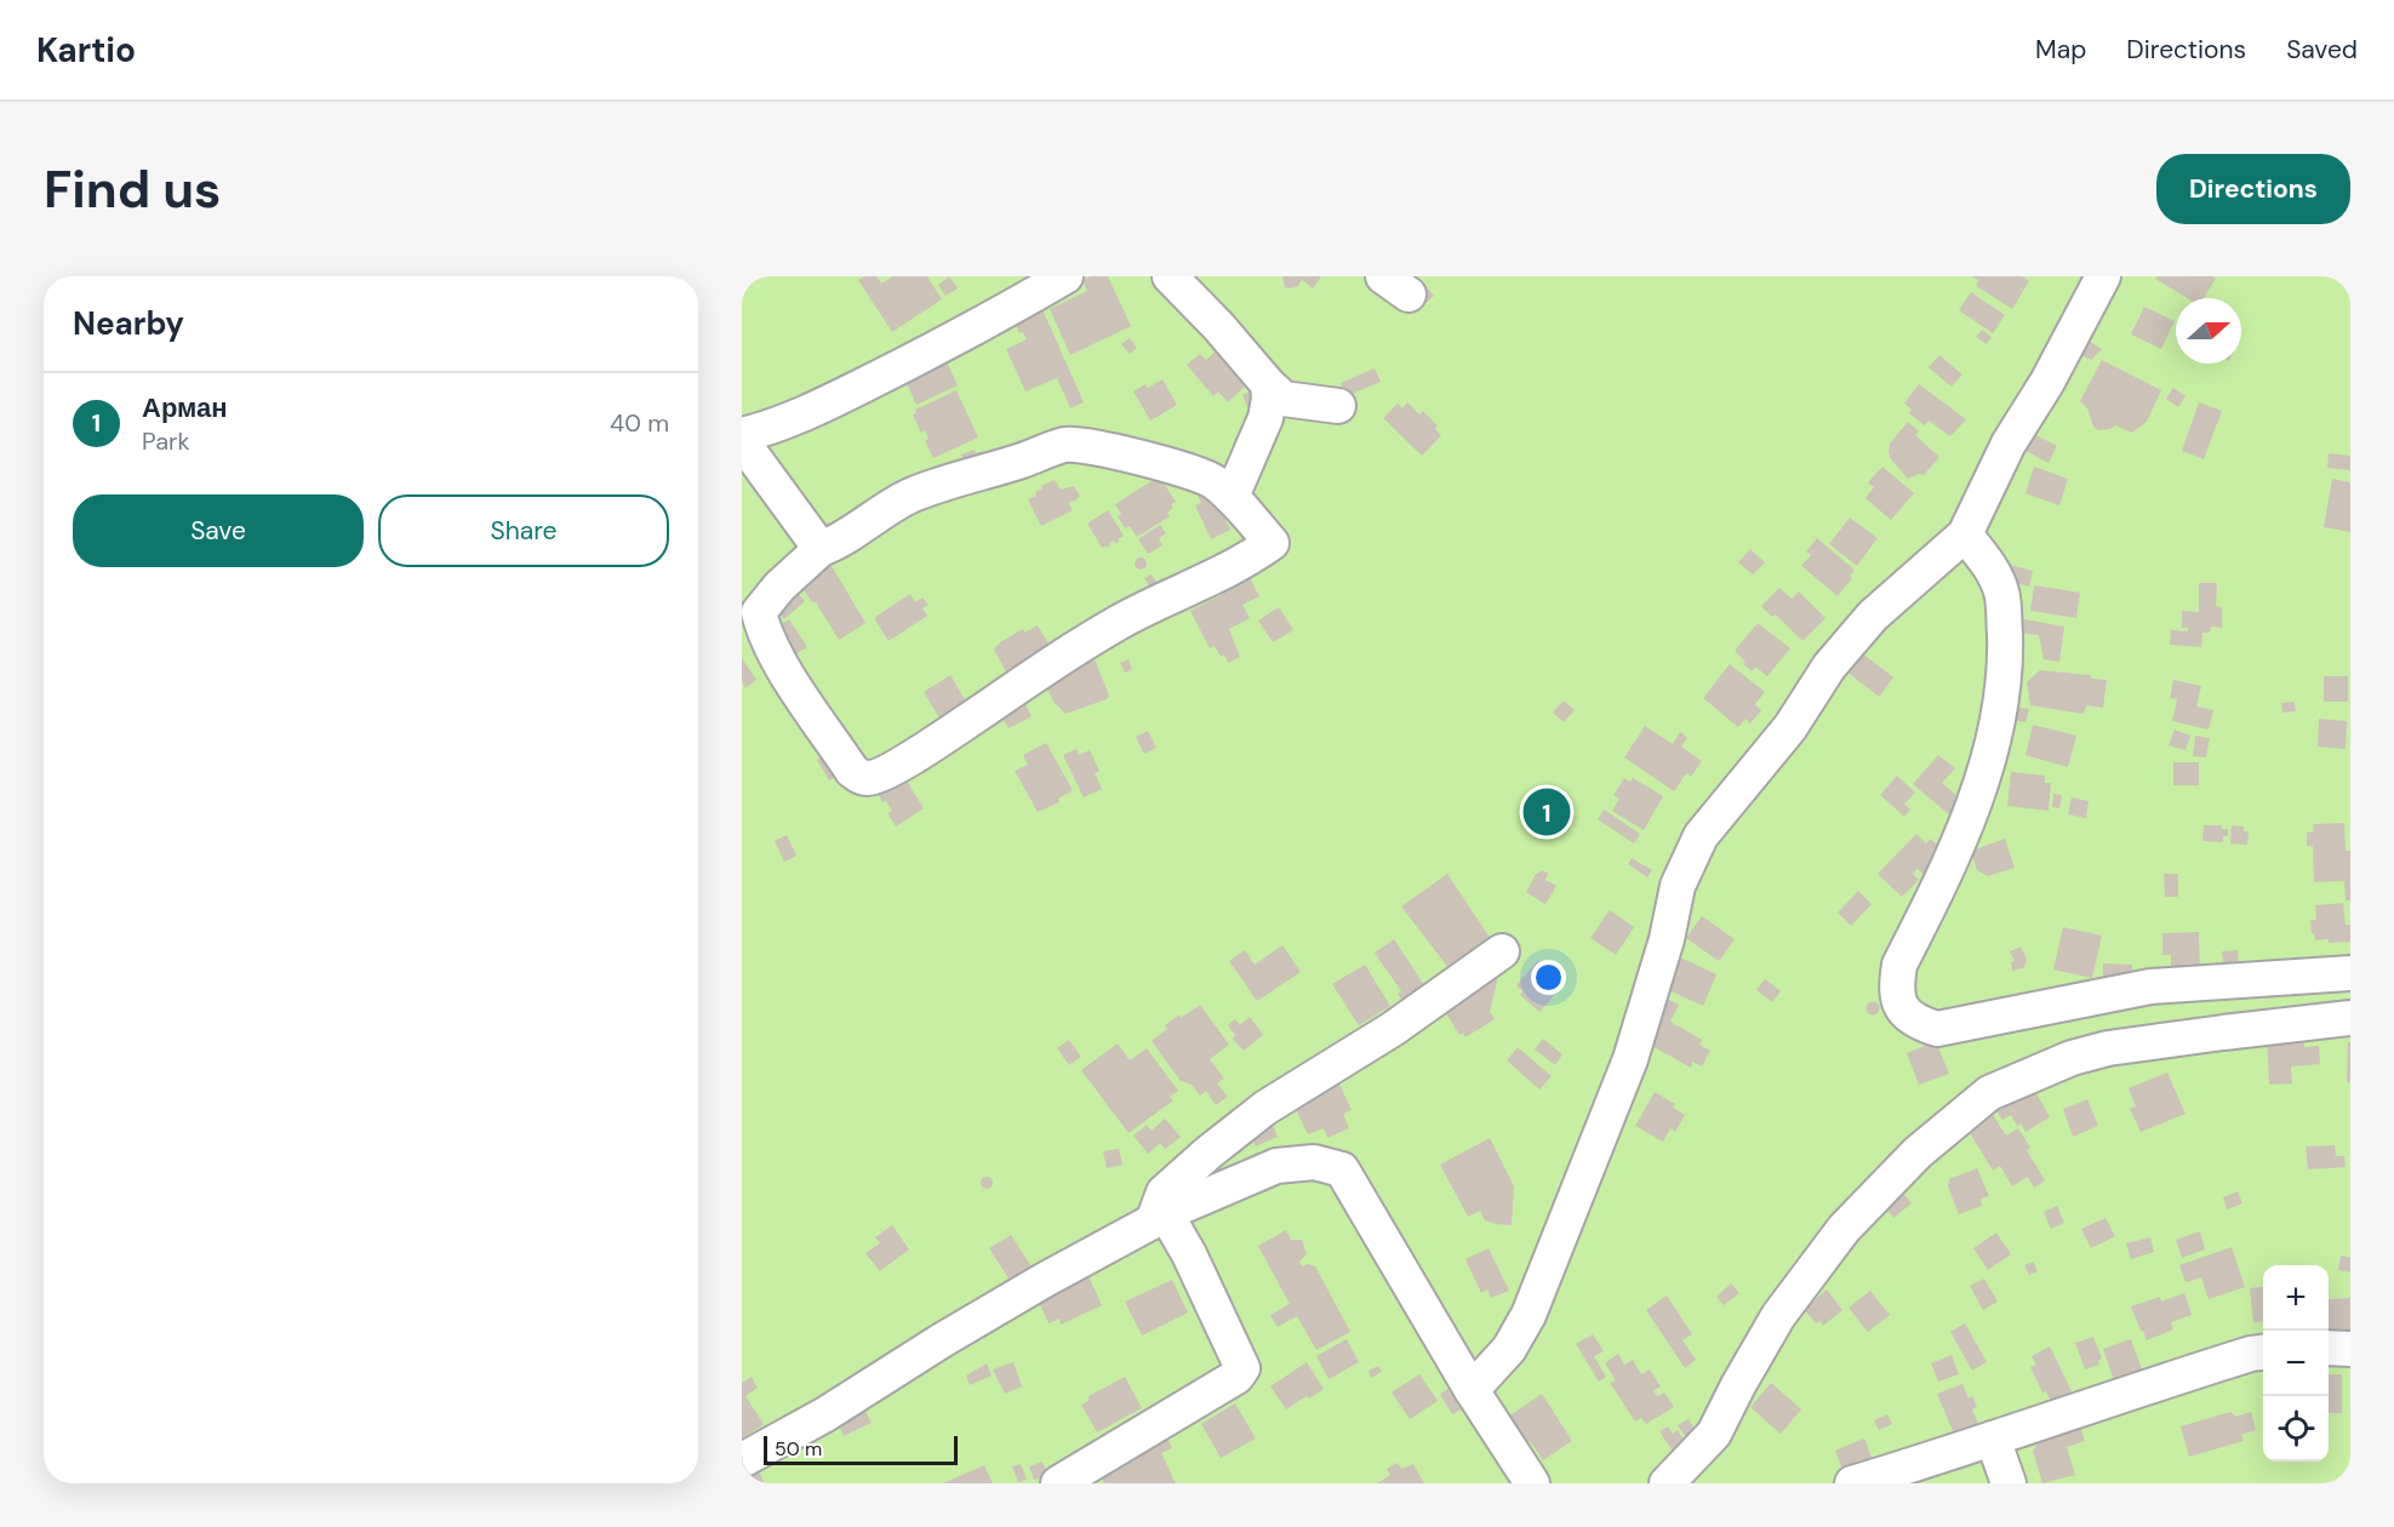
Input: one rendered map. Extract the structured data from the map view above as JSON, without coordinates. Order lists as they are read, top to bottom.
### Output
{
  "scale_bar": "50 m",
  "north": "right",
  "page": {
    "header": "Kartio",
    "nav": ["Map", "Directions", "Saved"],
    "buttons": [
      "Directions",
      ["Save", "Share"]
    ],
    "title": "Find us",
    "heading": "Nearby",
    "list": [
      {
        "mark": "1",
        "name": "Арман",
        "note": "Park",
        "value": "40 m"
      }
    ],
    "pins": "1",
    "map_buttons": ["+", "−"],
    "scale": "50 m"
  }
}
